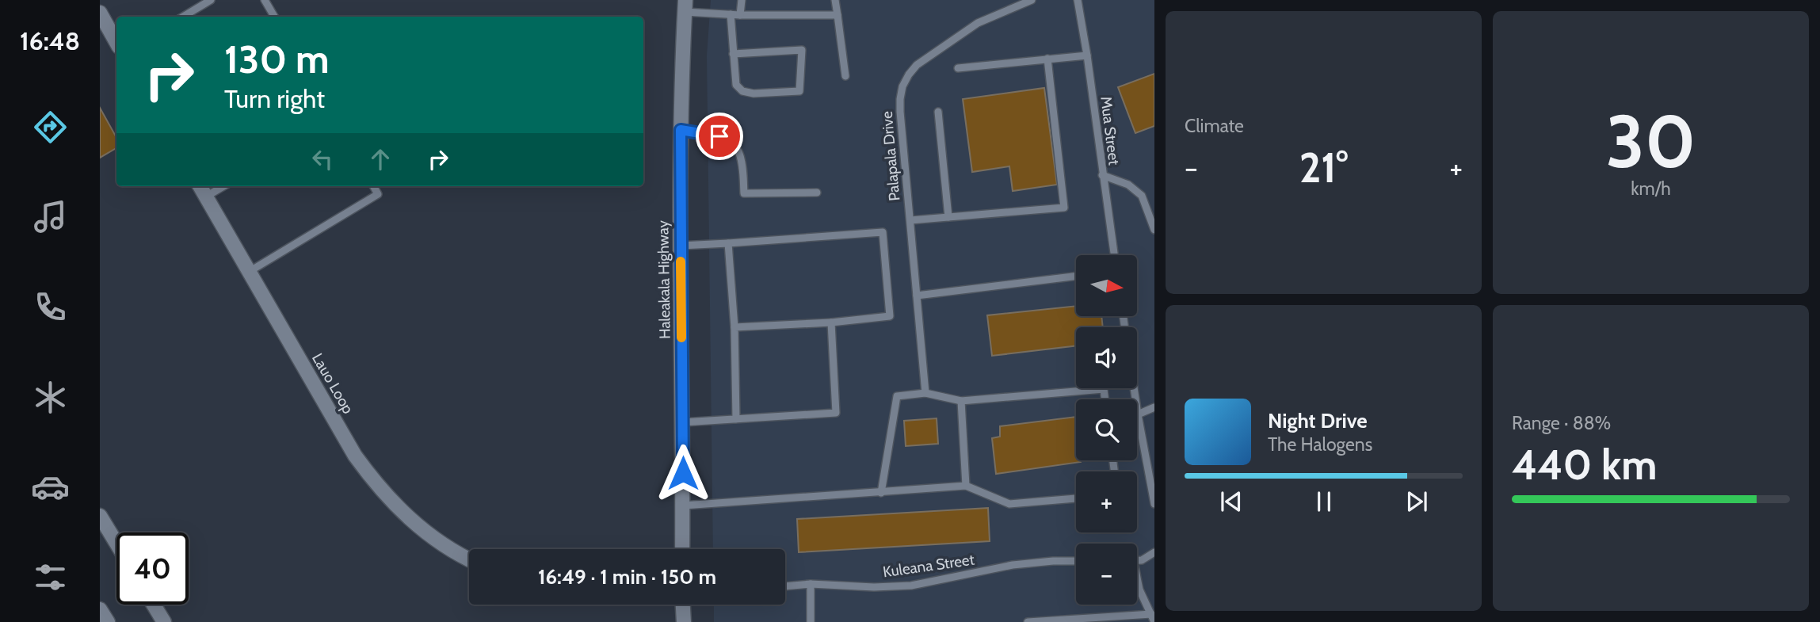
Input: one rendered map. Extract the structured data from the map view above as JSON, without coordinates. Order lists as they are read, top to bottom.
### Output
{
  "streets": {
    "street": ["Haleakala Highway", "Lauo Loop"],
    "lane": ["Mua Street", "Palapala Drive", "Kuleana Street"]
  },
  "north": "right",
  "page": {
    "tabs": "16:48",
    "tile": [
      "Climate",
      ["30", "km/h"],
      ["Range · 88%", "440 km"]
    ],
    "turn": ["130 m", "Turn right"],
    "heat": ["−", "21°", "+"],
    "map_buttons": ["+", "−"],
    "song": ["Night Drive", "The Halogens"],
    "limit": "40",
    "trip": "16:49 · 1 min · 150 m"
  }
}
